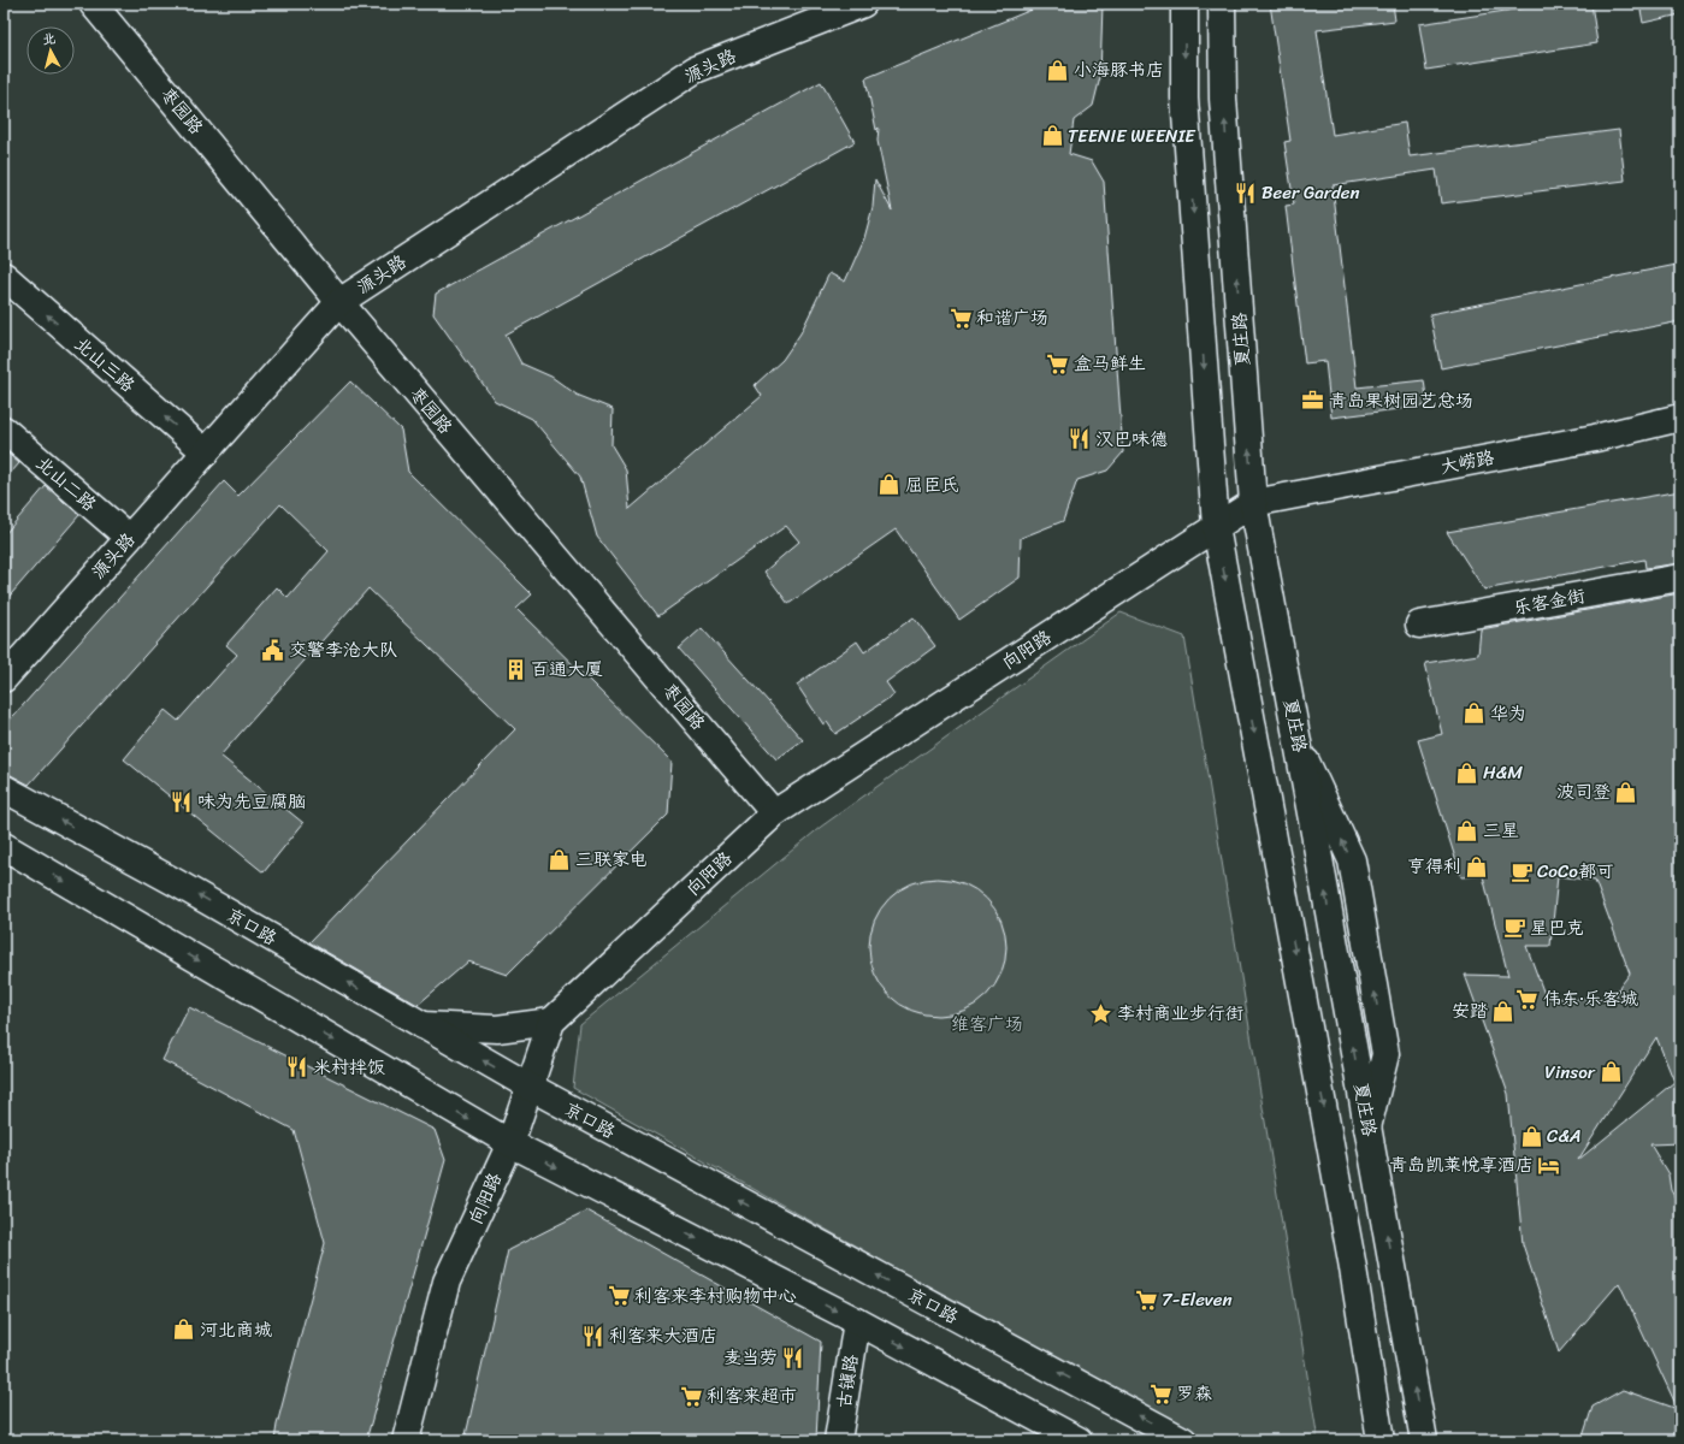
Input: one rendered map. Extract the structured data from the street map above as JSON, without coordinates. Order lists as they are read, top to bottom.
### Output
{
  "streets": {
    "main road": [
      "源头路",
      "枣园路",
      "夏庄路",
      "北山三路",
      "大崂路",
      "北山二路",
      "乐客金街",
      "向阳路",
      "京口路",
      "古镇路"
    ]
  },
  "crossings": [
    ["源头路", "枣园路"],
    ["源头路", "北山三路"],
    ["源头路", "北山二路"],
    ["枣园路", "向阳路"],
    ["夏庄路", "大崂路"],
    ["夏庄路", "向阳路"],
    ["大崂路", "向阳路"],
    ["向阳路", "京口路"]
  ],
  "one_way": ["北山三路"],
  "parks": ["维客广场"],
  "places": {
    "shop": [
      "小海豚书店",
      "TEENIE WEENIE",
      "屈臣氏",
      "华为",
      "H&M",
      "波司登",
      "三星",
      "三联家电",
      "亨得利",
      "安踏",
      "Vinsor",
      "C&A",
      "河北商城"
    ],
    "restaurant": [
      "Beer Garden",
      "汉巴味德",
      "味为先豆腐脑",
      "米村拌饭",
      "利客来大酒店",
      "麦当劳"
    ],
    "supermarket": [
      "和谐广场",
      "盒马鲜生",
      "伟东·乐客城",
      "利客来李村购物中心",
      "7-Eleven",
      "罗森",
      "利客来超市"
    ],
    "office": ["青岛果树园艺总场"],
    "public building": ["交警李沧大队"],
    "building": ["百通大厦"],
    "cafe": ["CoCo都可", "星巴克"],
    "place": ["李村商业步行街"],
    "hotel": ["青岛凯莱悦享酒店"]
  },
  "north": "top"
}
